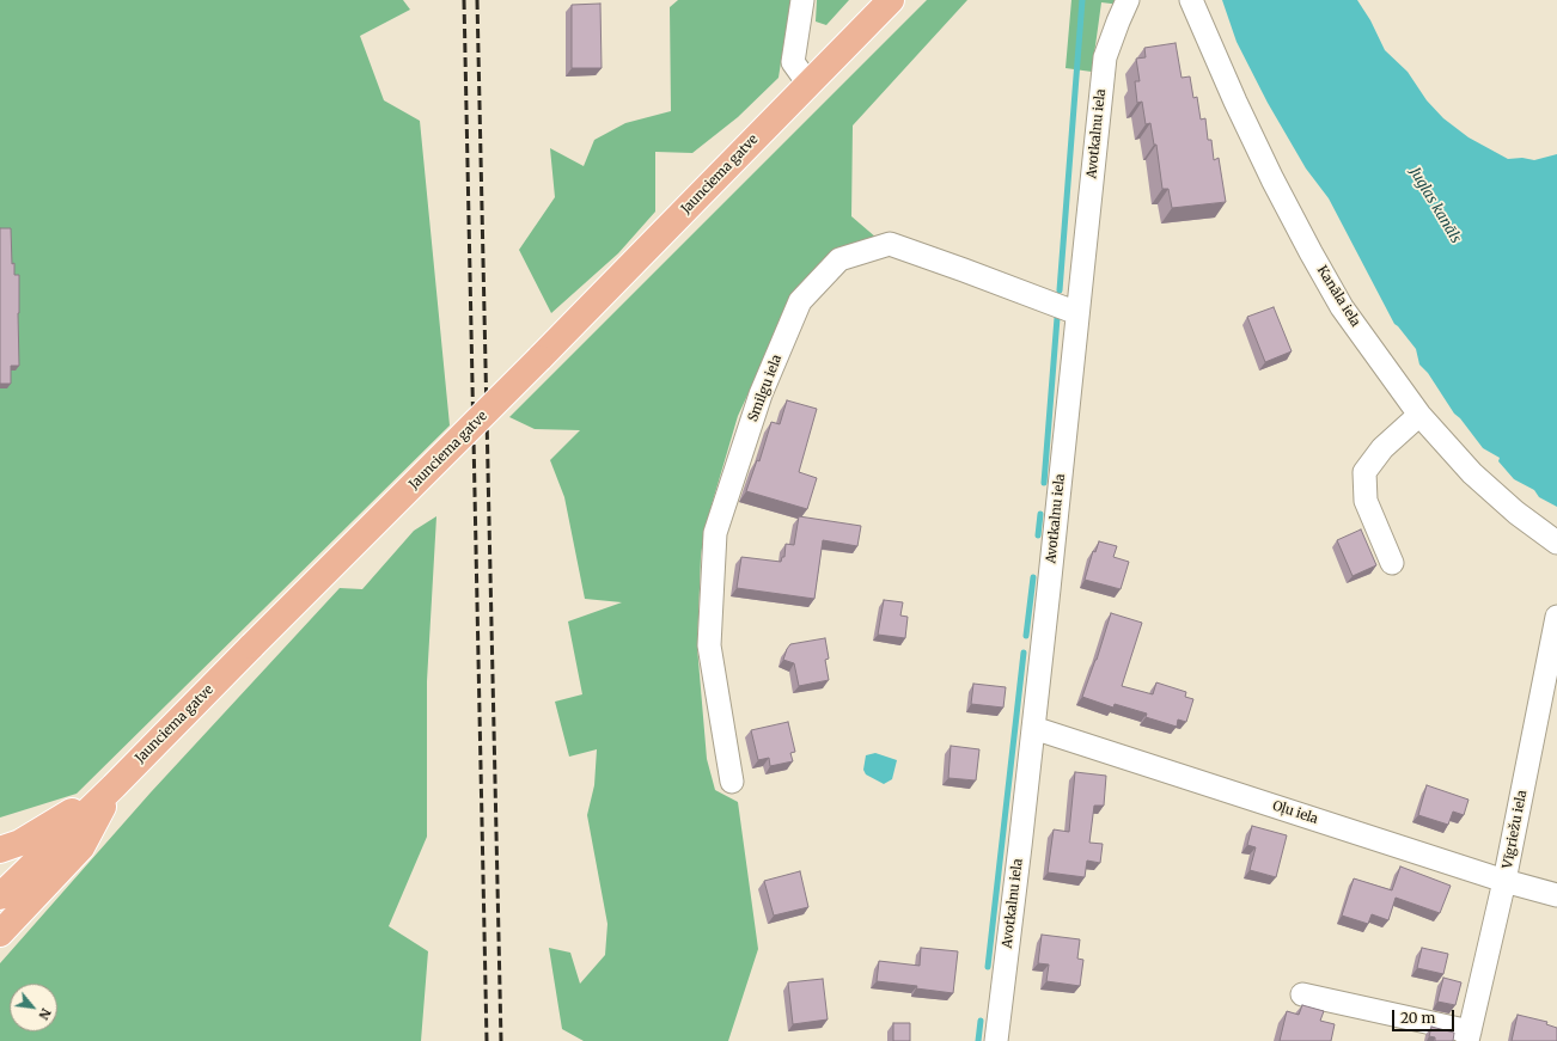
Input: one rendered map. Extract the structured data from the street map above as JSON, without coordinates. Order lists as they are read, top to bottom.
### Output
{
  "streets": {
    "main road": ["Jaunciema gatve"],
    "street": [
      "Avotkalnu iela",
      "Kanāla iela",
      "Smilgu iela",
      "Oļu iela",
      "Vīgriežu iela"
    ]
  },
  "crossings": [
    ["Avotkalnu iela", "Smilgu iela"],
    ["Avotkalnu iela", "Oļu iela"],
    ["Oļu iela", "Vīgriežu iela"]
  ],
  "water": ["Juglas kanāls"],
  "scale_bar": "20 m",
  "north": "bottom right"
}
